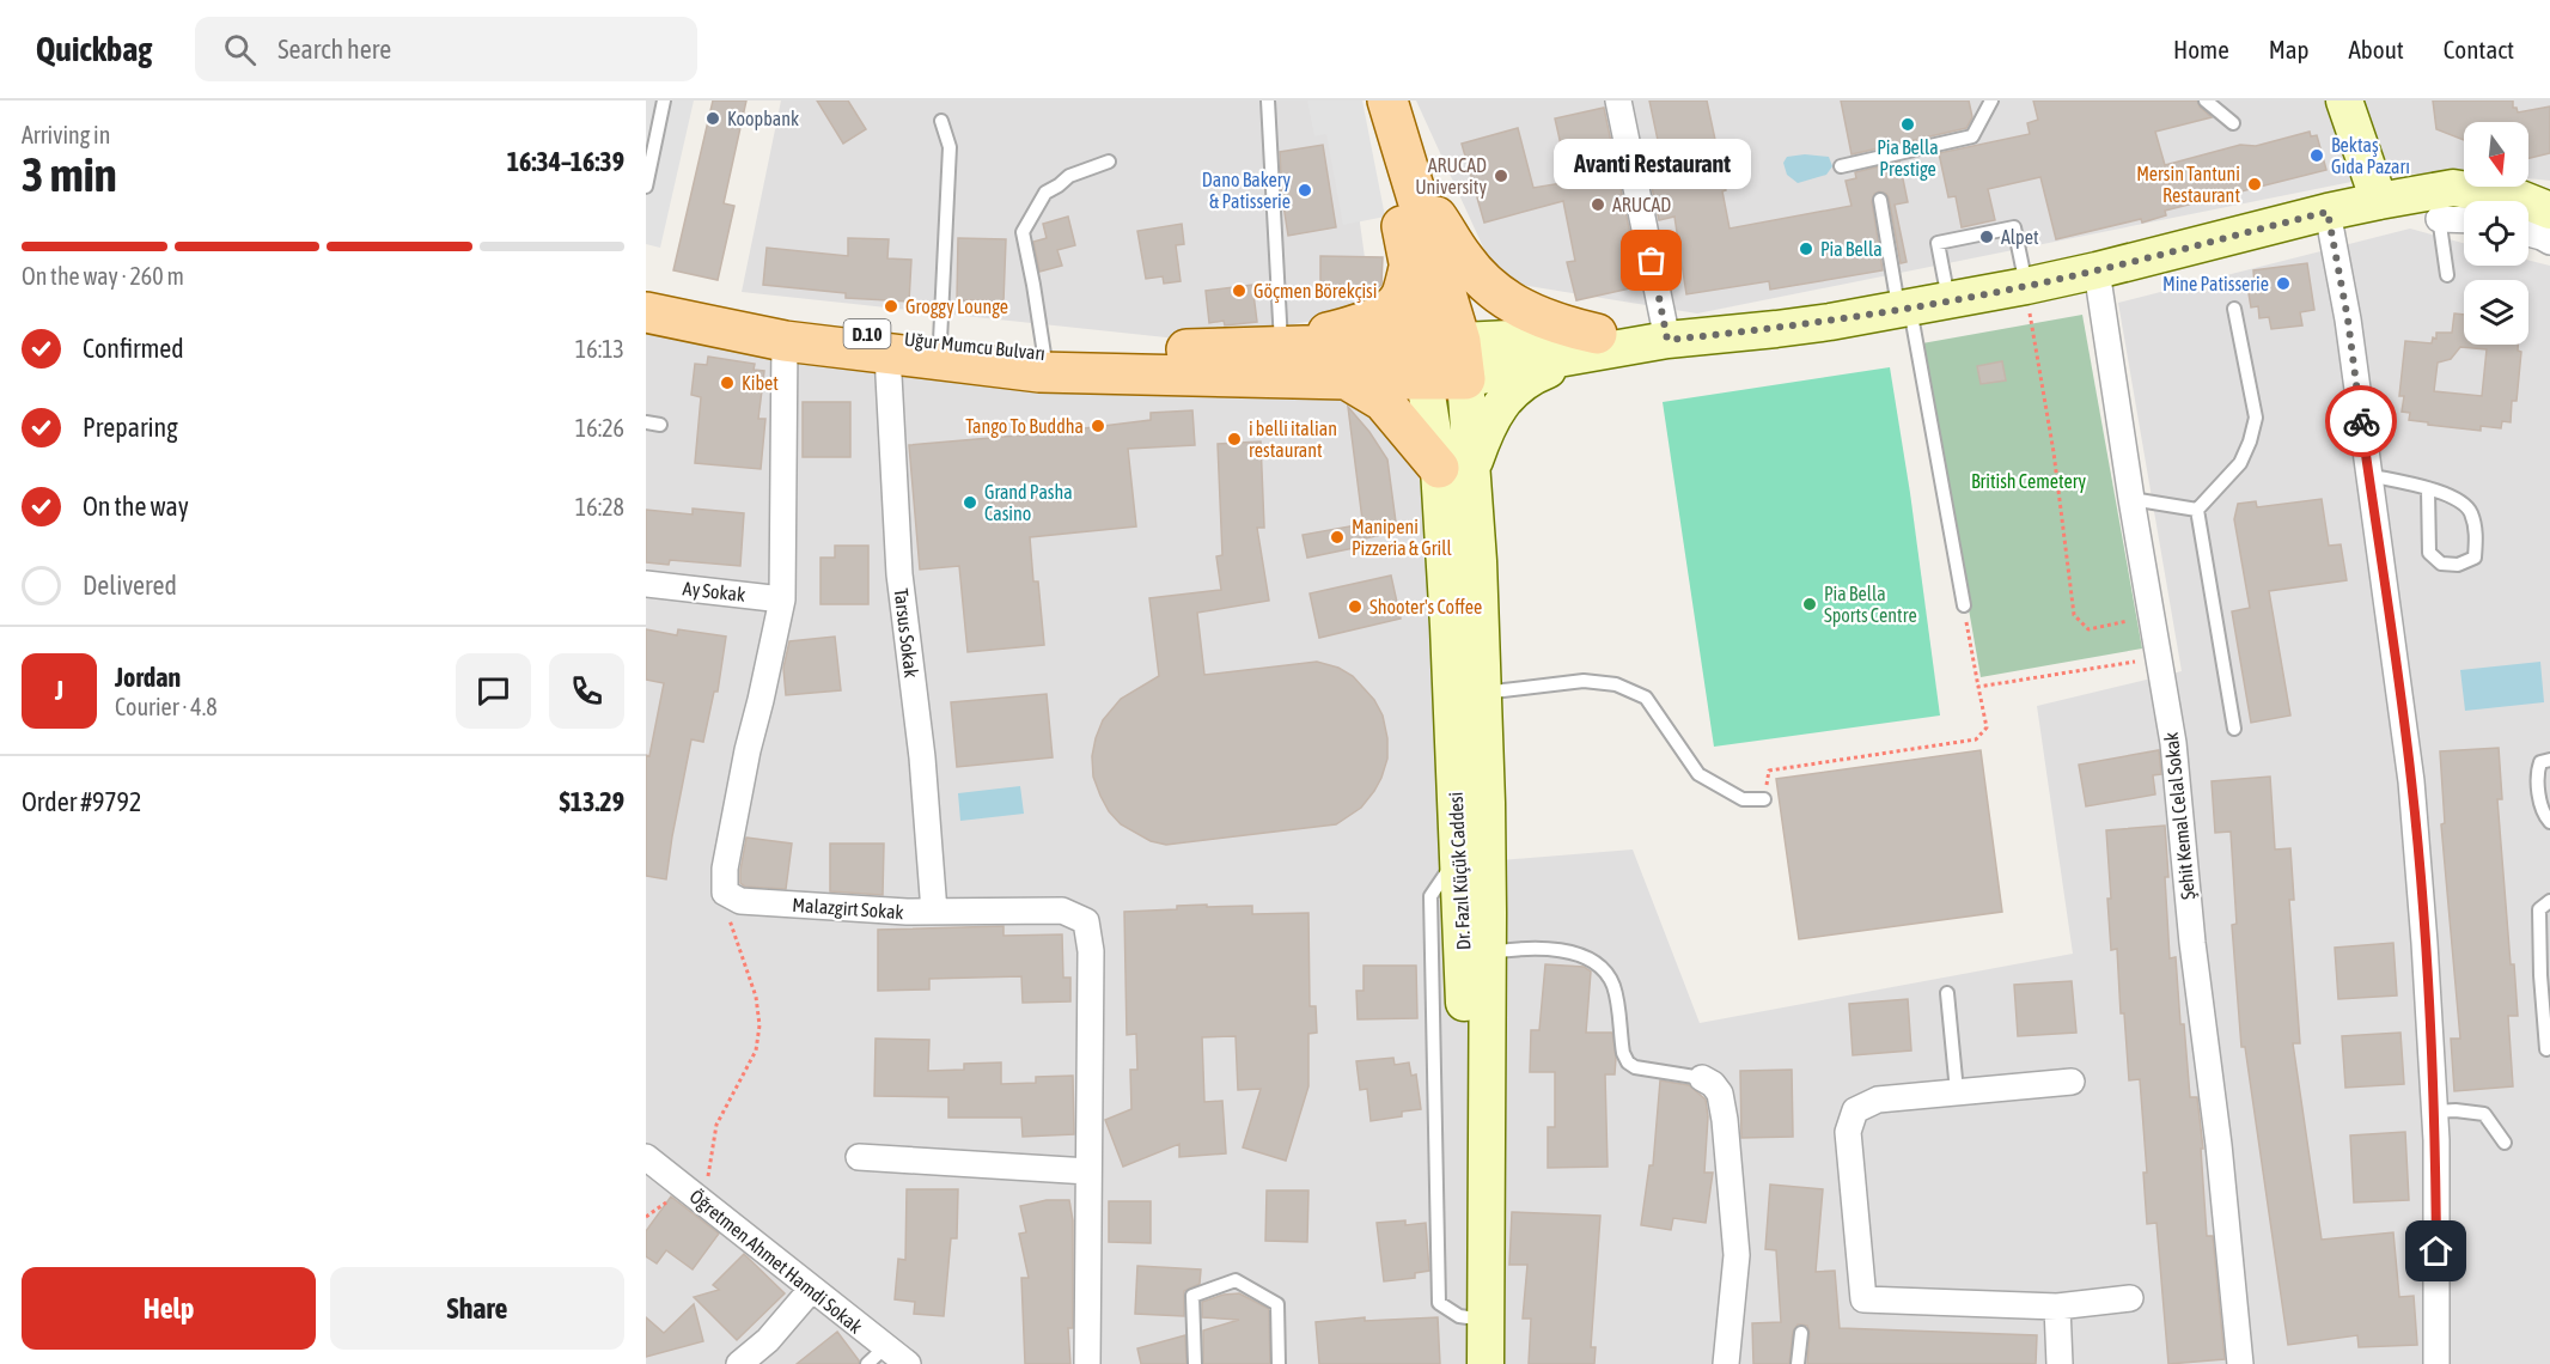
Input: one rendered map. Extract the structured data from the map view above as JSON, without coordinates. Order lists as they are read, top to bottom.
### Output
{
  "streets": {
    "main road": ["D.10", "Uğur Mumcu Bulvarı"],
    "street": [
      "Ay Sokak",
      "Tarsus Sokak",
      "Şehit Kemal Celal Sokak",
      "Dr. Fazıl Küçük Caddesi",
      "Malazgirt Sokak",
      "Öğretmen Ahmet Hamdi Sokak"
    ]
  },
  "crossings": [
    ["D.10", "Uğur Mumcu Bulvarı"],
    ["D.10", "Dr. Fazıl Küçük Caddesi"],
    ["Uğur Mumcu Bulvarı", "Tarsus Sokak"],
    ["Tarsus Sokak", "Malazgirt Sokak"]
  ],
  "parks": ["British Cemetery"],
  "places": [
    "Koopbank",
    "Pia Bella Prestige",
    "Bektaş Gıda Pazarı",
    "ARUCAD University",
    "Mersin Tantuni Restaurant",
    "Dano Bakery & Patisserie",
    "ARUCAD",
    "Alpet",
    "Pia Bella",
    "Avanti Restaurant",
    "Mine Patisserie",
    "Göçmen Börekçisi",
    "Groggy Lounge",
    "Kibet",
    "Tango To Buddha",
    "i belli italian restaurant",
    "Grand Pasha Casino",
    "Manipeni Pizzeria & Grill",
    "Pia Bella Sports Centre",
    "Shooter's Coffee"
  ],
  "north": "bottom",
  "page": {
    "header": "Quickbag",
    "search": "Search here",
    "nav": [
      "Home",
      "Map",
      "About",
      "Contact"
    ],
    "heading": ["3 min", "Arriving in", "16:34–16:39"],
    "panel": [
      "Jordan",
      "Courier · 4.8",
      "Order #9792",
      "$13.29"
    ],
    "bubble": "Avanti Restaurant",
    "bar": "On the way · 260 m",
    "list": [
      ["Confirmed", "16:13"],
      ["Preparing", "16:26"],
      ["On the way", "16:28"],
      "Delivered"
    ],
    "round": "J",
    "buttons": ["Help", "Share"]
  }
}
